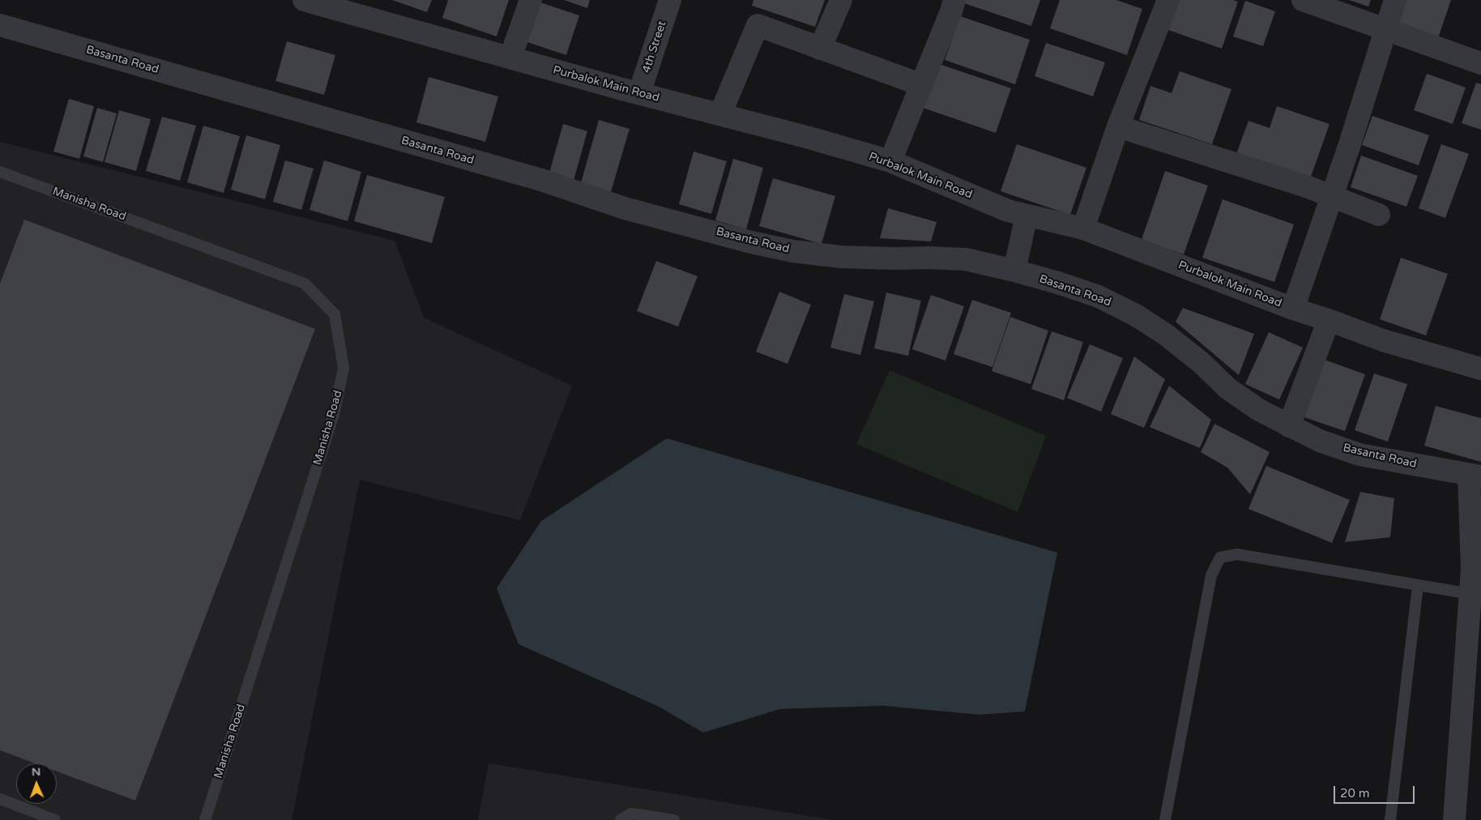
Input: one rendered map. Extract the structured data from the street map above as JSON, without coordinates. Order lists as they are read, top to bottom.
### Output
{
  "streets": {
    "street": ["4th Street", "Basanta Road", "Purbalok Main Road"],
    "lane": ["Manisha Road"]
  },
  "crossings": [
    ["4th Street", "Purbalok Main Road"]
  ],
  "scale_bar": "20 m",
  "north": "top"
}
